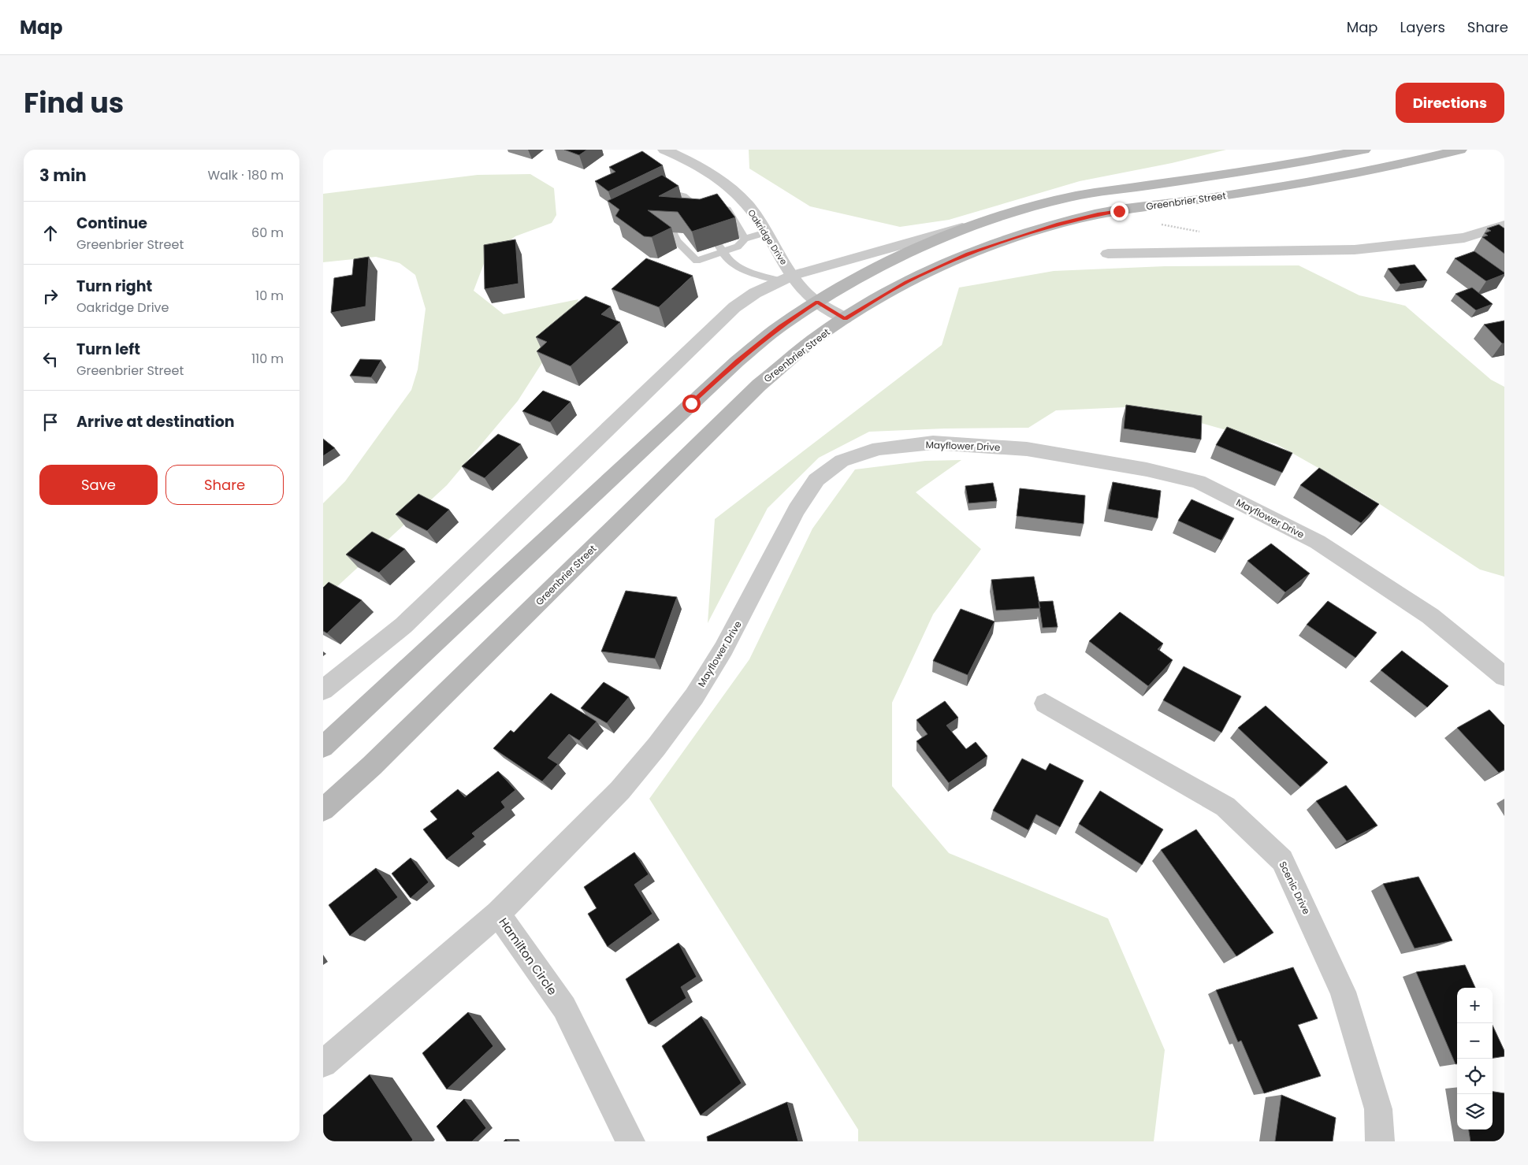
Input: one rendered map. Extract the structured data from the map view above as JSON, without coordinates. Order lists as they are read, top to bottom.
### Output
{
  "streets": {
    "main road": ["Greenbrier Street"],
    "street": [
      "Oakridge Drive",
      "Mayflower Drive",
      "Scenic Drive",
      "Hamilton Circle"
    ]
  },
  "crossings": [
    ["Greenbrier Street", "Oakridge Drive"],
    ["Mayflower Drive", "Hamilton Circle"]
  ],
  "page": {
    "header": "Map",
    "nav": ["Map", "Layers", "Share"],
    "title": "Find us",
    "buttons": [
      "Directions",
      ["Save", "Share"]
    ],
    "heading": ["3 min", "Walk · 180 m"],
    "list": [
      ["Continue", "Greenbrier Street", "60 m"],
      ["Turn right", "Oakridge Drive", "10 m"],
      ["Turn left", "Greenbrier Street", "110 m"],
      "Arrive at destination"
    ],
    "map_buttons": ["+", "−"]
  }
}
